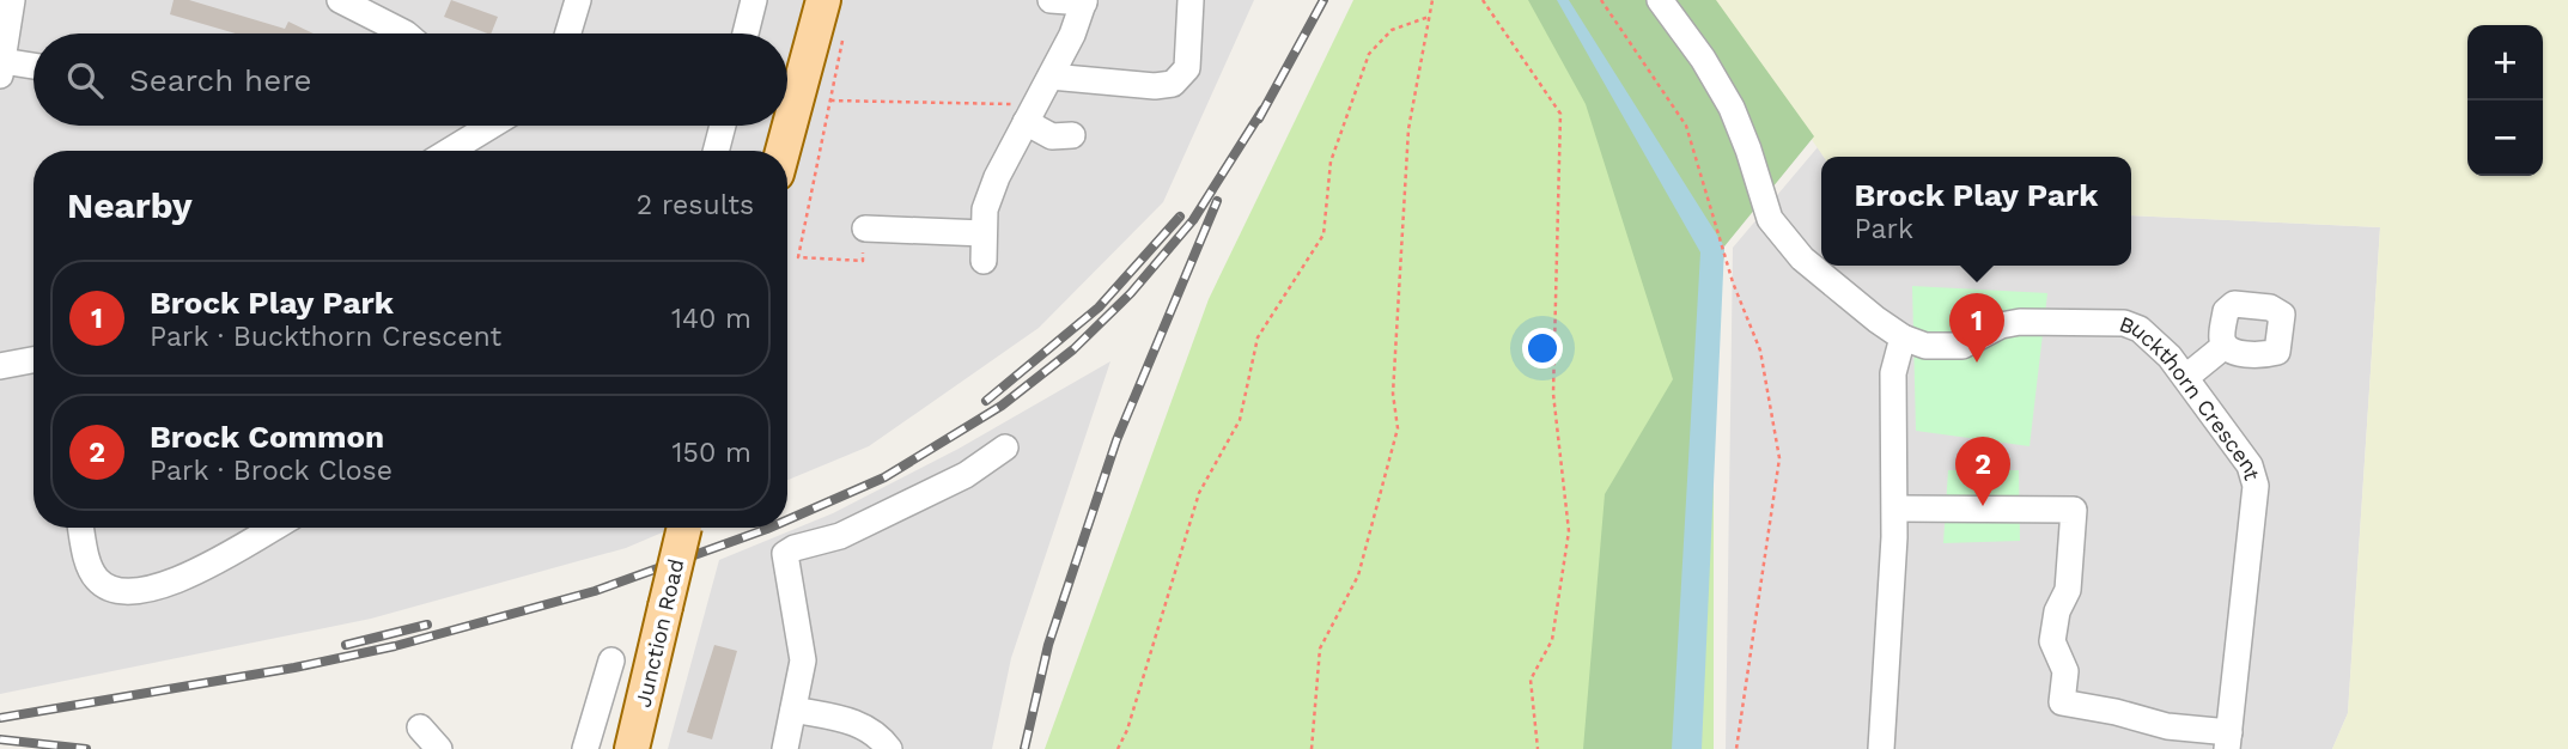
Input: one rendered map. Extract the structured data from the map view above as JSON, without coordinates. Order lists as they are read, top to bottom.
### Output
{
  "streets": {
    "main road": ["Junction Road"],
    "street": ["Buckthorn Crescent"]
  },
  "page": {
    "map_buttons": ["+", "−"],
    "search": "Search here",
    "heading": ["Nearby", "2 results"],
    "popup": ["Brock Play Park", "Park"],
    "list": [
      {
        "mark": "1",
        "name": "Brock Play Park",
        "note": "Park · Buckthorn Crescent",
        "value": "140 m"
      },
      {
        "mark": "2",
        "name": "Brock Common",
        "note": "Park · Brock Close",
        "value": "150 m"
      }
    ],
    "pins": ["1", "2"]
  }
}
